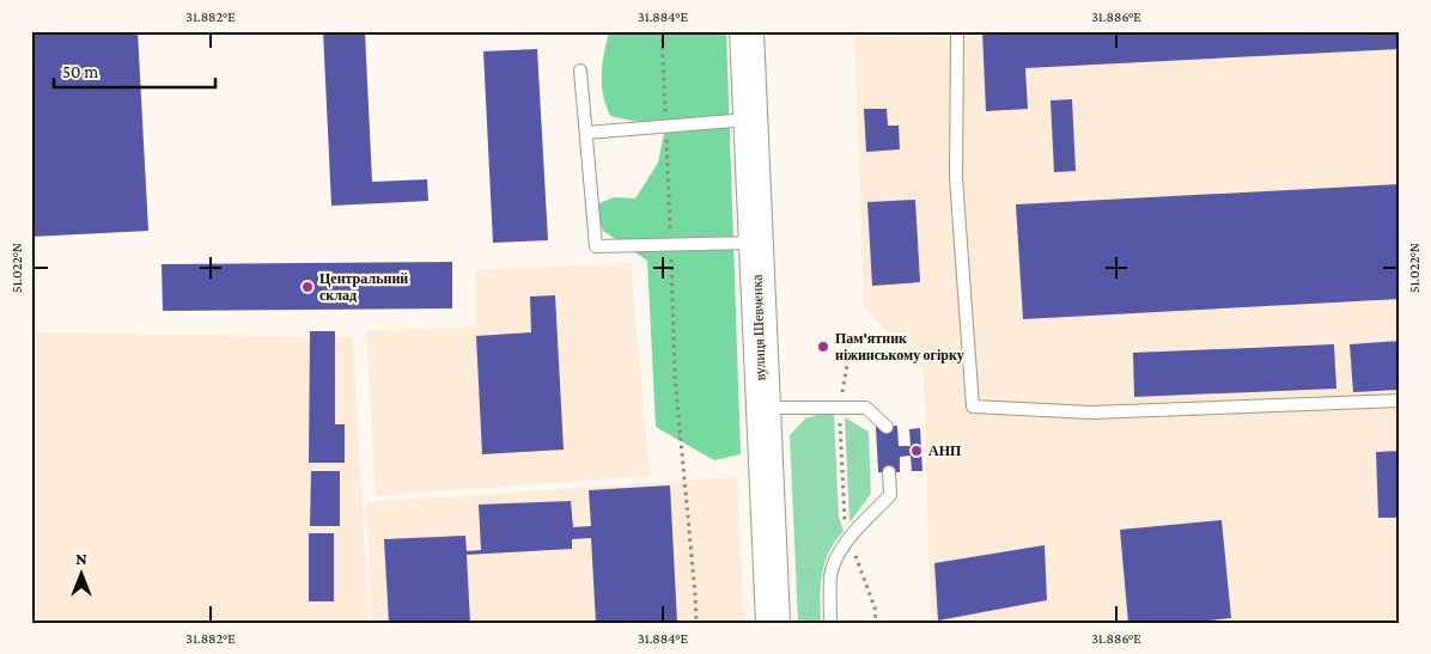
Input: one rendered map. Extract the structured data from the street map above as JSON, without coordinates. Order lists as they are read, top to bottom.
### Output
{
  "streets": {
    "main road": ["вулиця Шевченка"]
  },
  "places": ["Центральний склад", "Пам'ятник ніжинському огірку", "АНП"],
  "scale_bar": "50 m",
  "north": "top",
  "coordinates": [
    "31.882°E",
    "31.884°E",
    "31.886°E",
    "51.022°N"
  ]
}
